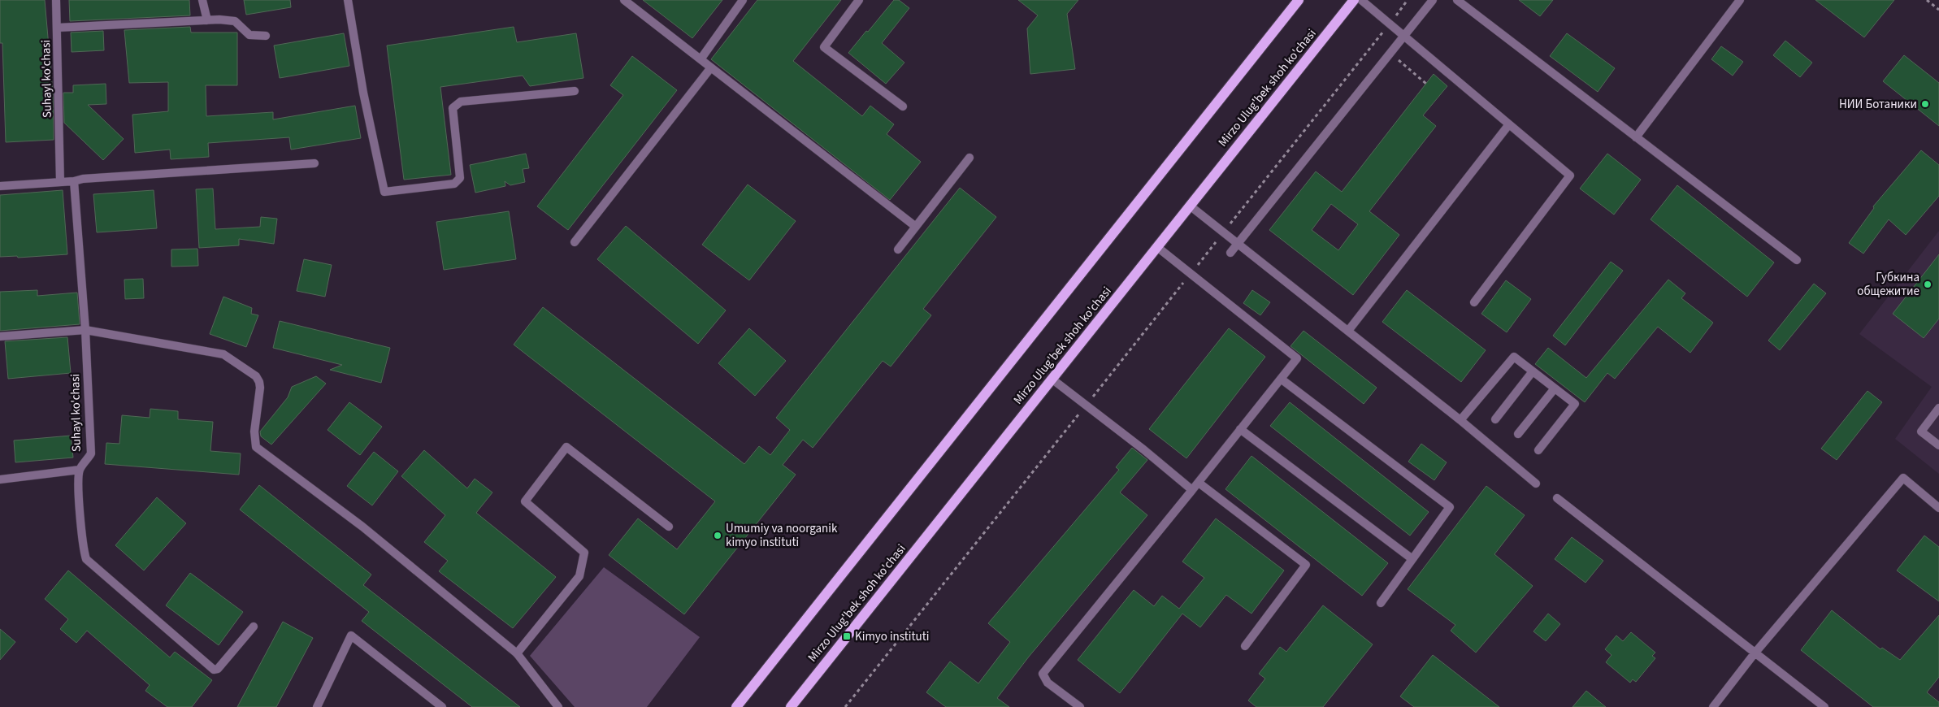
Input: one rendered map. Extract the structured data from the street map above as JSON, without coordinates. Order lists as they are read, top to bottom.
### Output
{
  "streets": {
    "main road": ["Mirzo Ulug'bek shoh ko'chasi"],
    "street": ["Suhayl ko'chasi"]
  },
  "places": {
    "other": ["НИИ Ботаники", "Губкина общежитие", "Umumiy va noorganik kimyo instituti"],
    "transit": ["Kimyo instituti"]
  }
}
